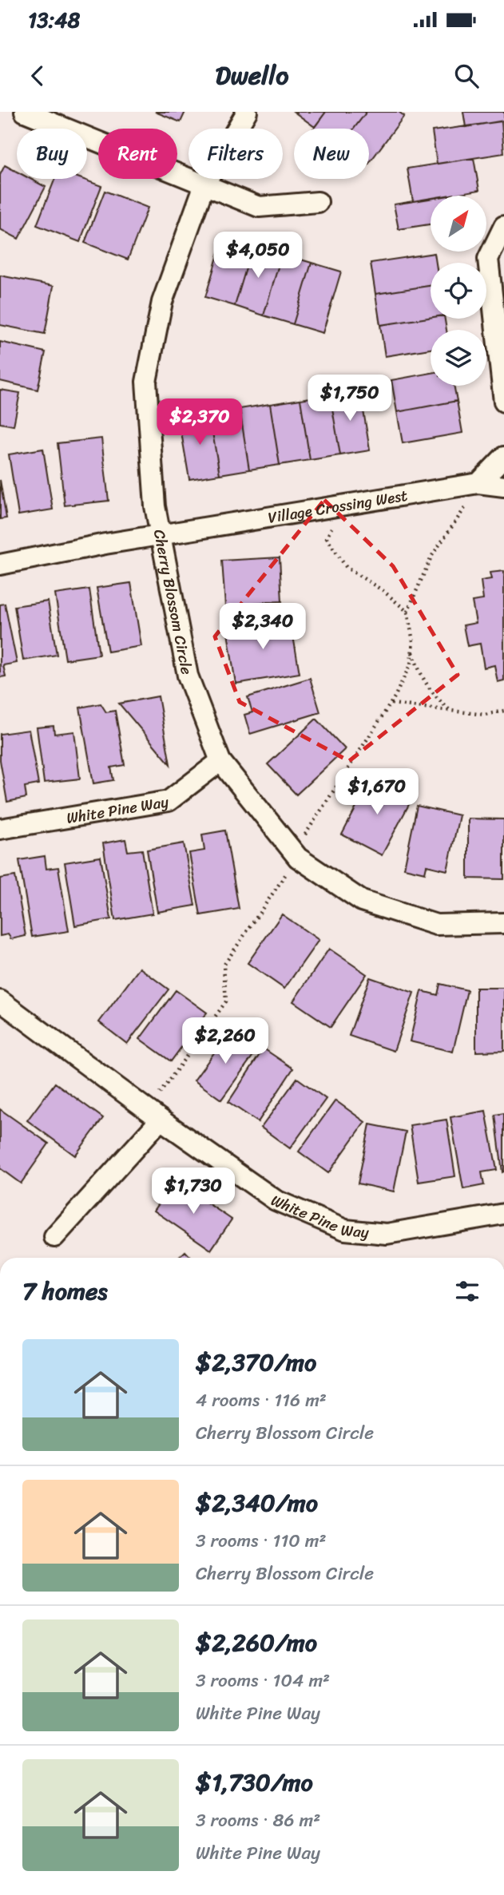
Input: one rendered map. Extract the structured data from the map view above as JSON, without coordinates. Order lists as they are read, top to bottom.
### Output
{
  "streets": {
    "street": ["Village Crossing West", "Cherry Blossom Circle", "White Pine Way"]
  },
  "crossings": [
    ["Village Crossing West", "Cherry Blossom Circle"],
    ["Cherry Blossom Circle", "White Pine Way"]
  ],
  "north": "top right",
  "page": {
    "status": "13:48",
    "header": "Dwello",
    "chip": [
      "Buy",
      "Rent",
      "Filters",
      "New"
    ],
    "price": [
      "$4,050",
      "$1,750",
      "$2,370",
      "$2,340",
      "$1,670",
      "$2,260",
      "$1,730"
    ],
    "heading": "7 homes",
    "list": [
      {
        "name": "$2,370/mo",
        "note": "4 rooms · 116 m² · Cherry Blossom Circle"
      },
      {
        "name": "$2,340/mo",
        "note": "3 rooms · 110 m² · Cherry Blossom Circle"
      },
      {
        "name": "$2,260/mo",
        "note": "3 rooms · 104 m² · White Pine Way"
      },
      {
        "name": "$1,730/mo",
        "note": "3 rooms · 86 m² · White Pine Way"
      }
    ]
  }
}
